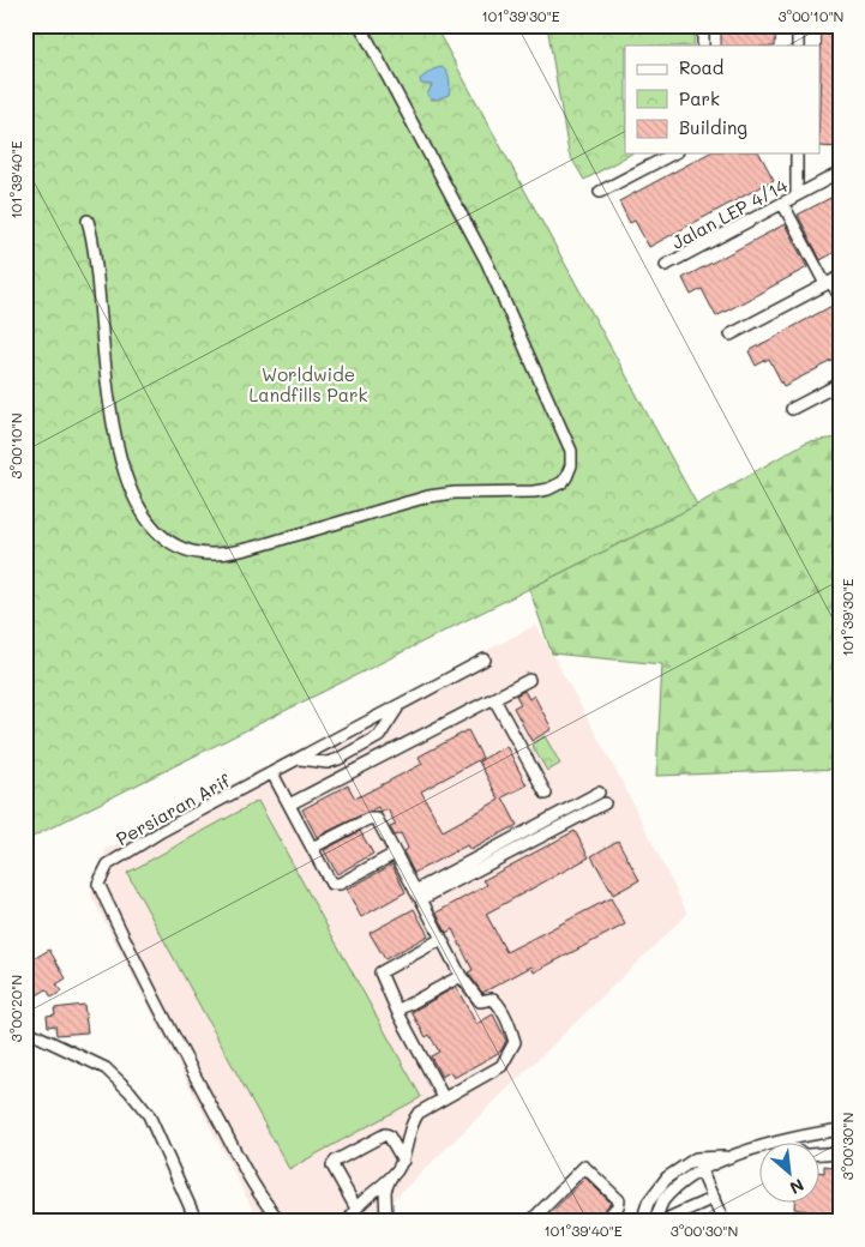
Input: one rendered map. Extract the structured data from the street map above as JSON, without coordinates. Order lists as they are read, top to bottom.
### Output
{
  "streets": {
    "street": ["Jalan LEP 4/14", "Persiaran Arif"]
  },
  "parks": ["Worldwide Landfills Park"],
  "legend": ["Road", "Park", "Building"],
  "north": "bottom right",
  "coordinates": [
    "101°39'30\"E",
    "3°00'10\"N",
    "101°39'40\"E",
    "3°00'20\"N",
    "3°00'30\"N"
  ]
}
